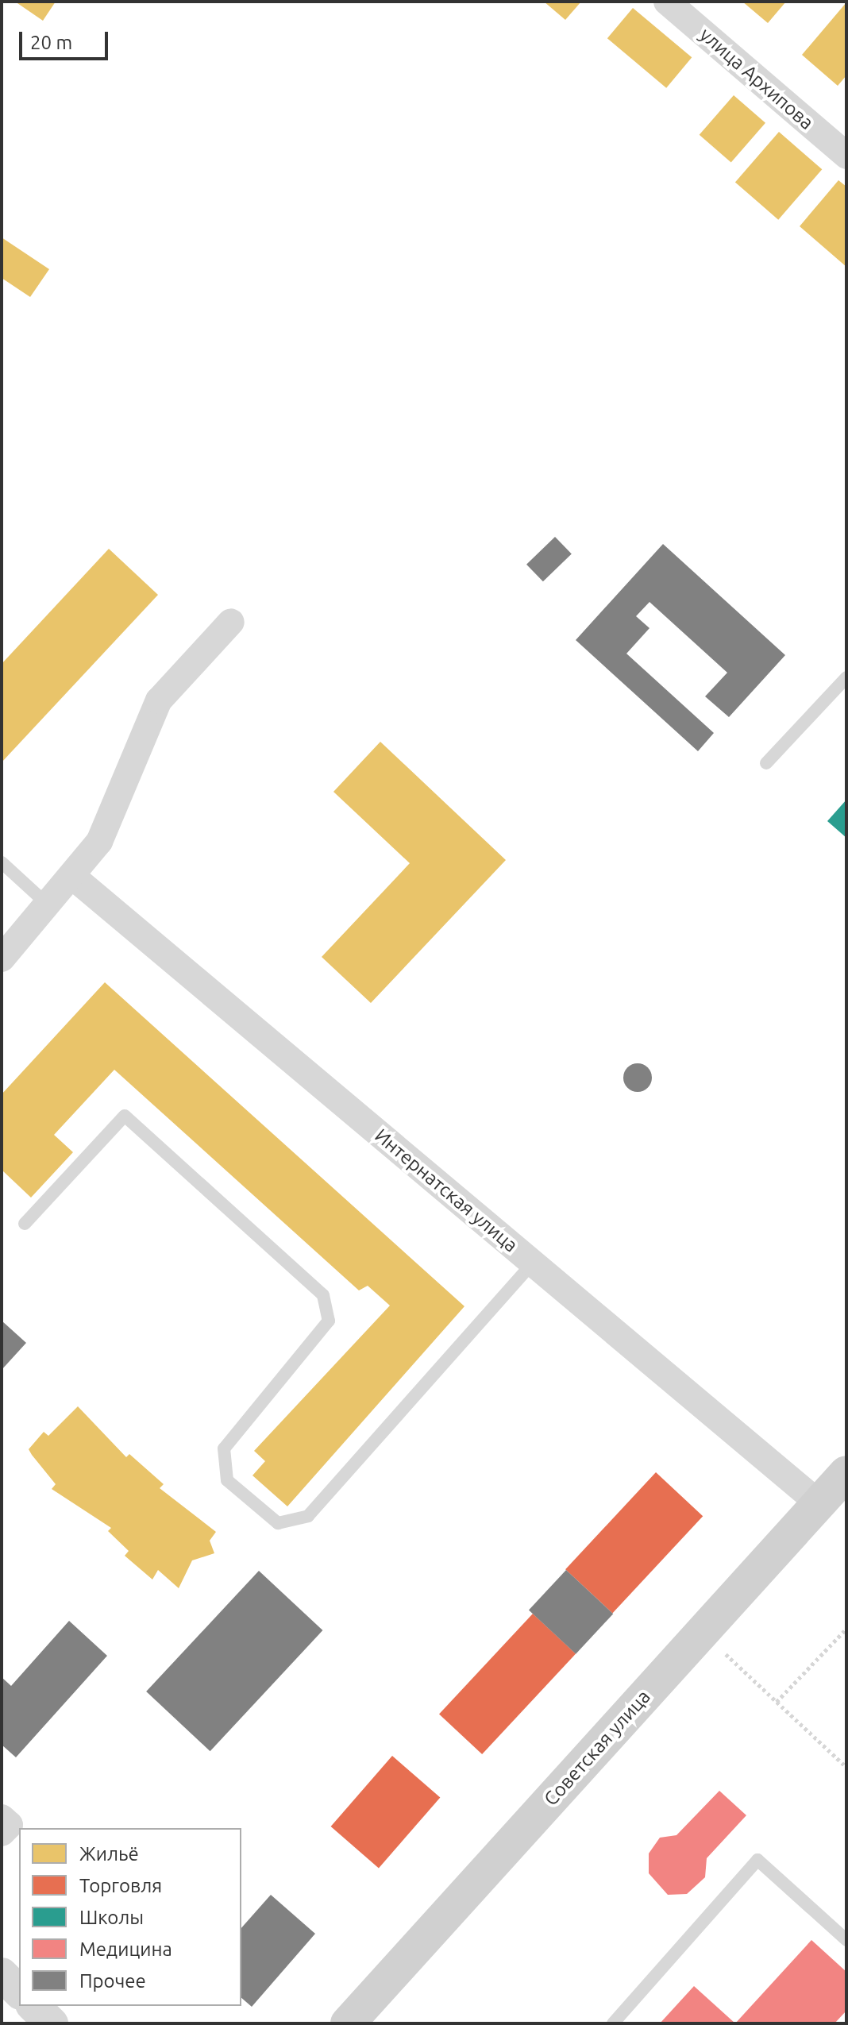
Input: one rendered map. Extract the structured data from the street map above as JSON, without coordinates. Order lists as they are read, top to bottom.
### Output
{
  "streets": {
    "main road": ["Советская улица"],
    "street": ["улица Архипова", "Интернатская улица"]
  },
  "crossings": [
    ["Интернатская улица", "Советская улица"]
  ],
  "legend": [
    "Жильё",
    "Торговля",
    "Школы",
    "Медицина",
    "Прочее"
  ],
  "scale_bar": "20 m"
}
